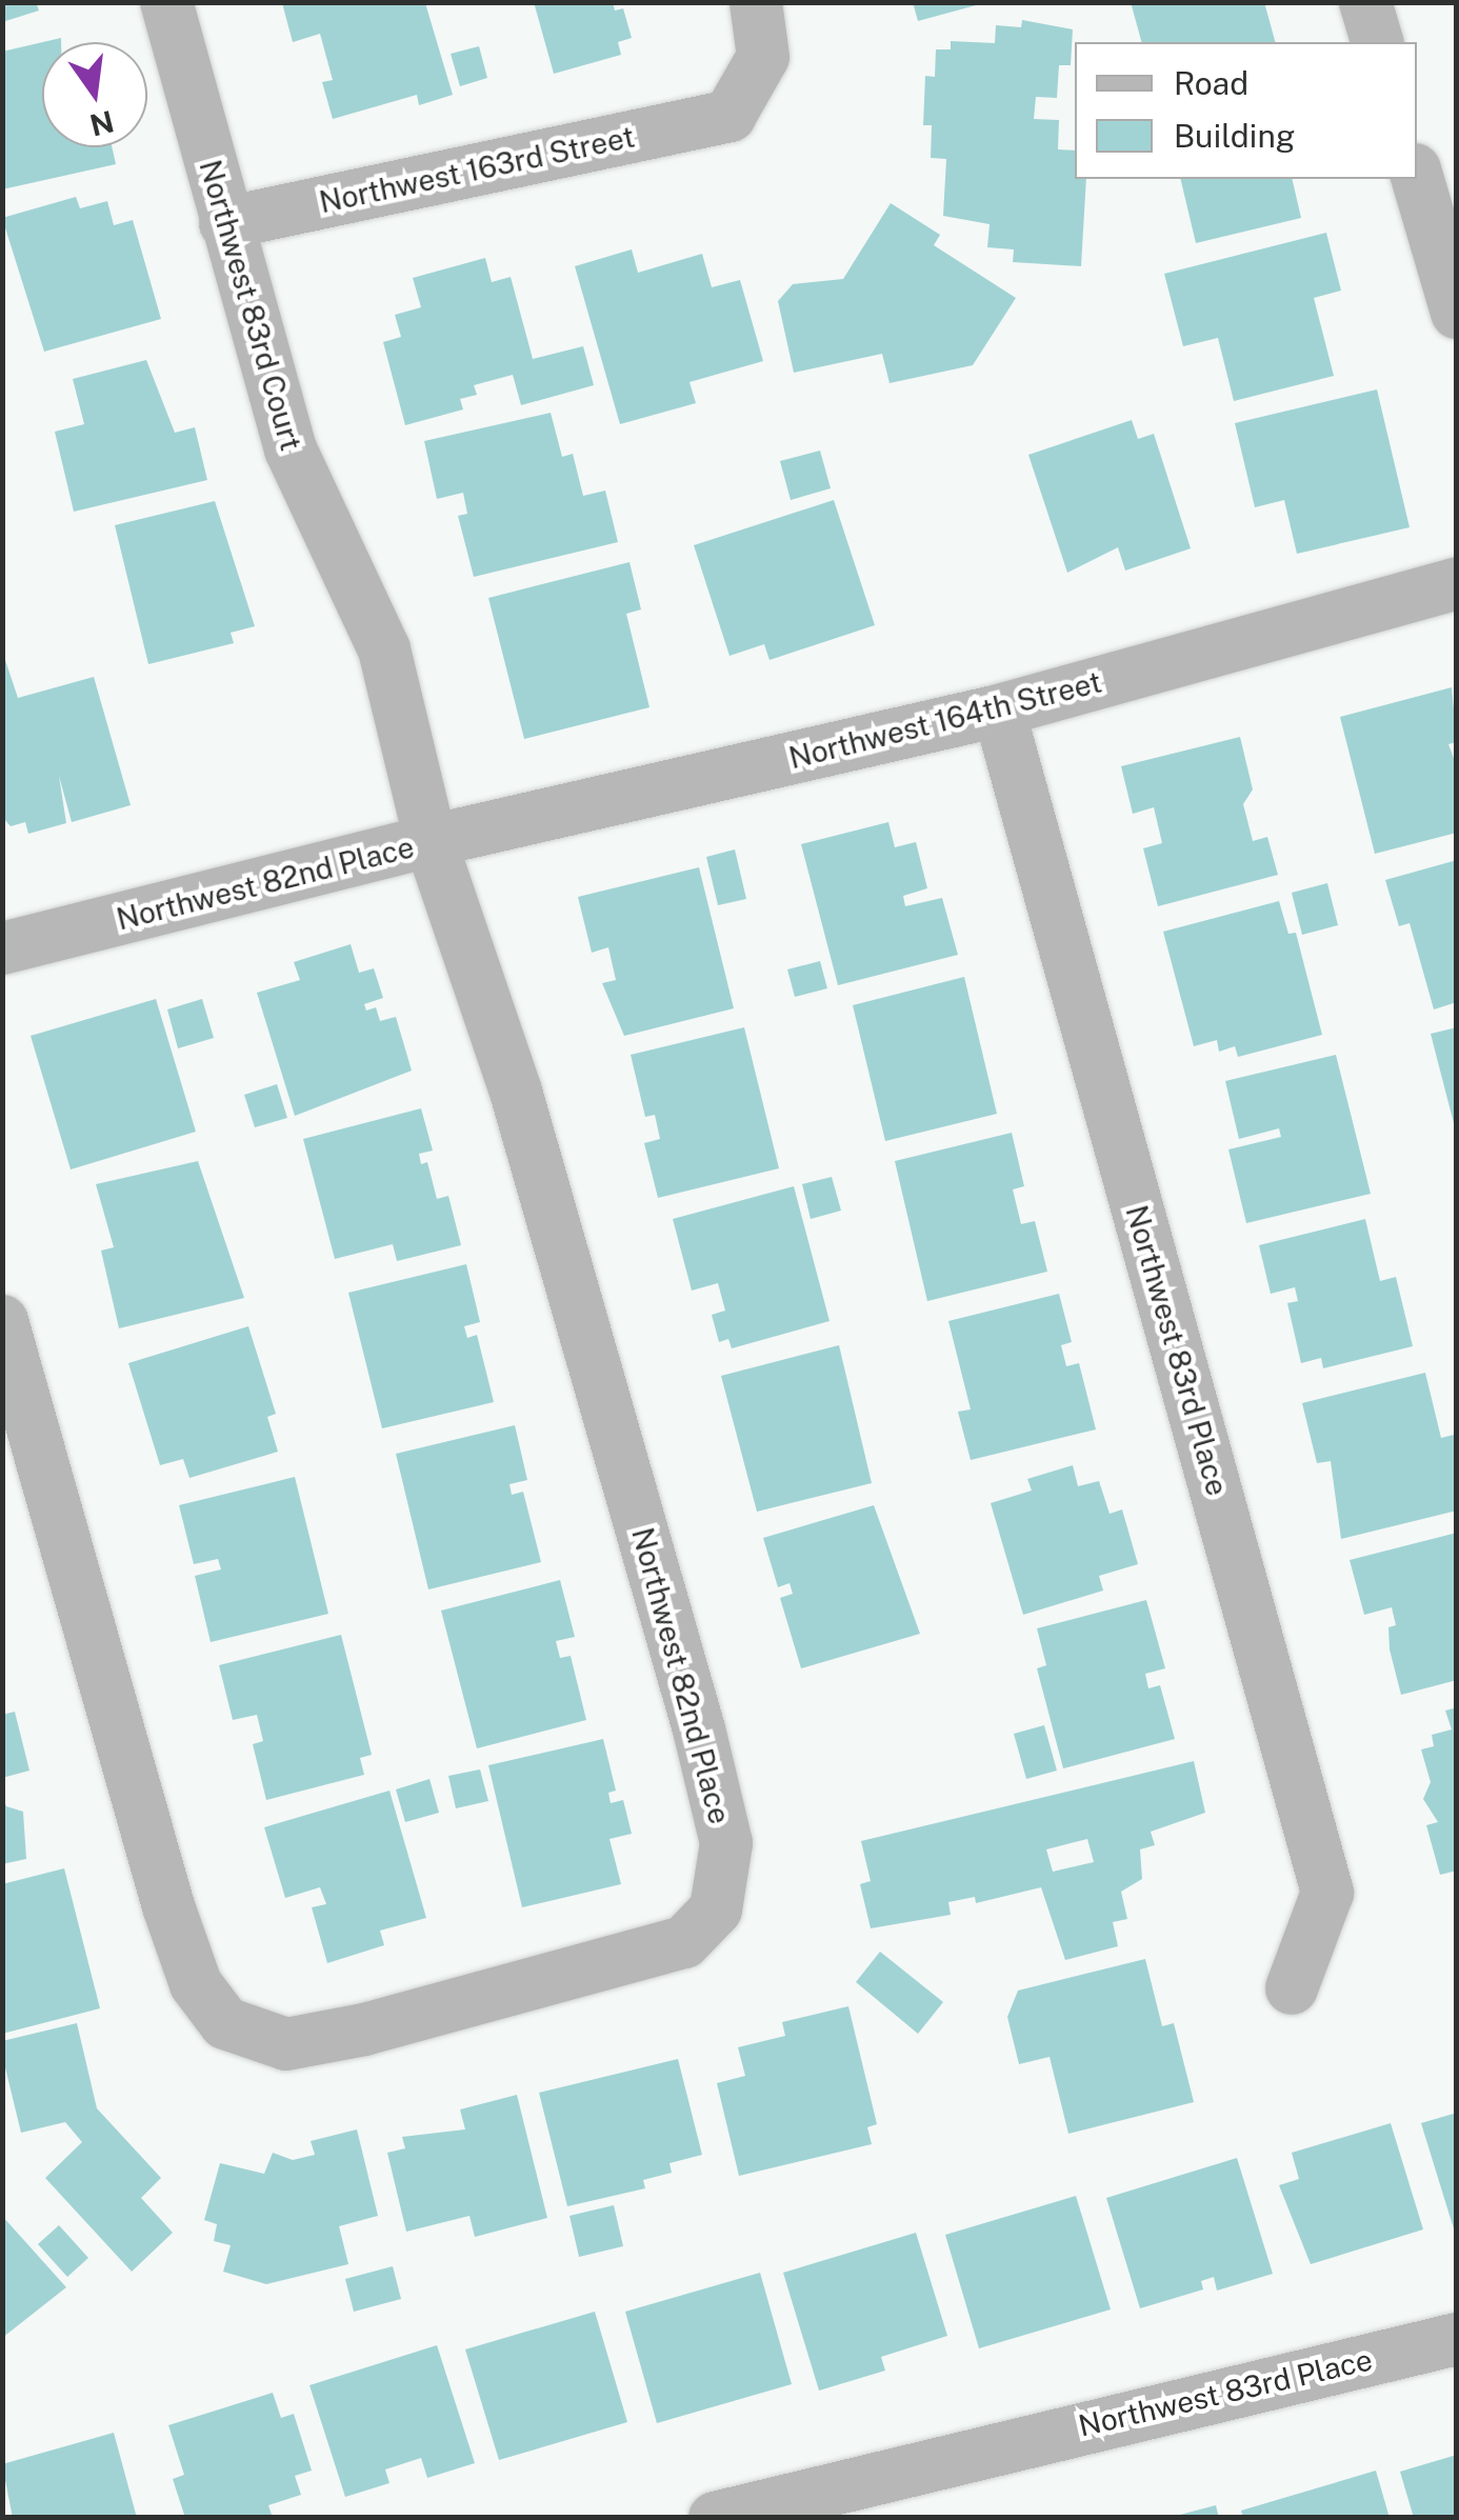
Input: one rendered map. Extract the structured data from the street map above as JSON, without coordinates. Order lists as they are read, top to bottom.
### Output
{
  "streets": {
    "street": [
      "Northwest 163rd Street",
      "Northwest 83rd Court",
      "Northwest 164th Street",
      "Northwest 82nd Place",
      "Northwest 83rd Place"
    ]
  },
  "crossings": [
    ["Northwest 163rd Street", "Northwest 83rd Court"],
    ["Northwest 83rd Court", "Northwest 164th Street"],
    ["Northwest 83rd Court", "Northwest 82nd Place"],
    ["Northwest 164th Street", "Northwest 82nd Place"],
    ["Northwest 164th Street", "Northwest 83rd Place"]
  ],
  "legend": ["Road", "Building"],
  "north": "bottom"
}
